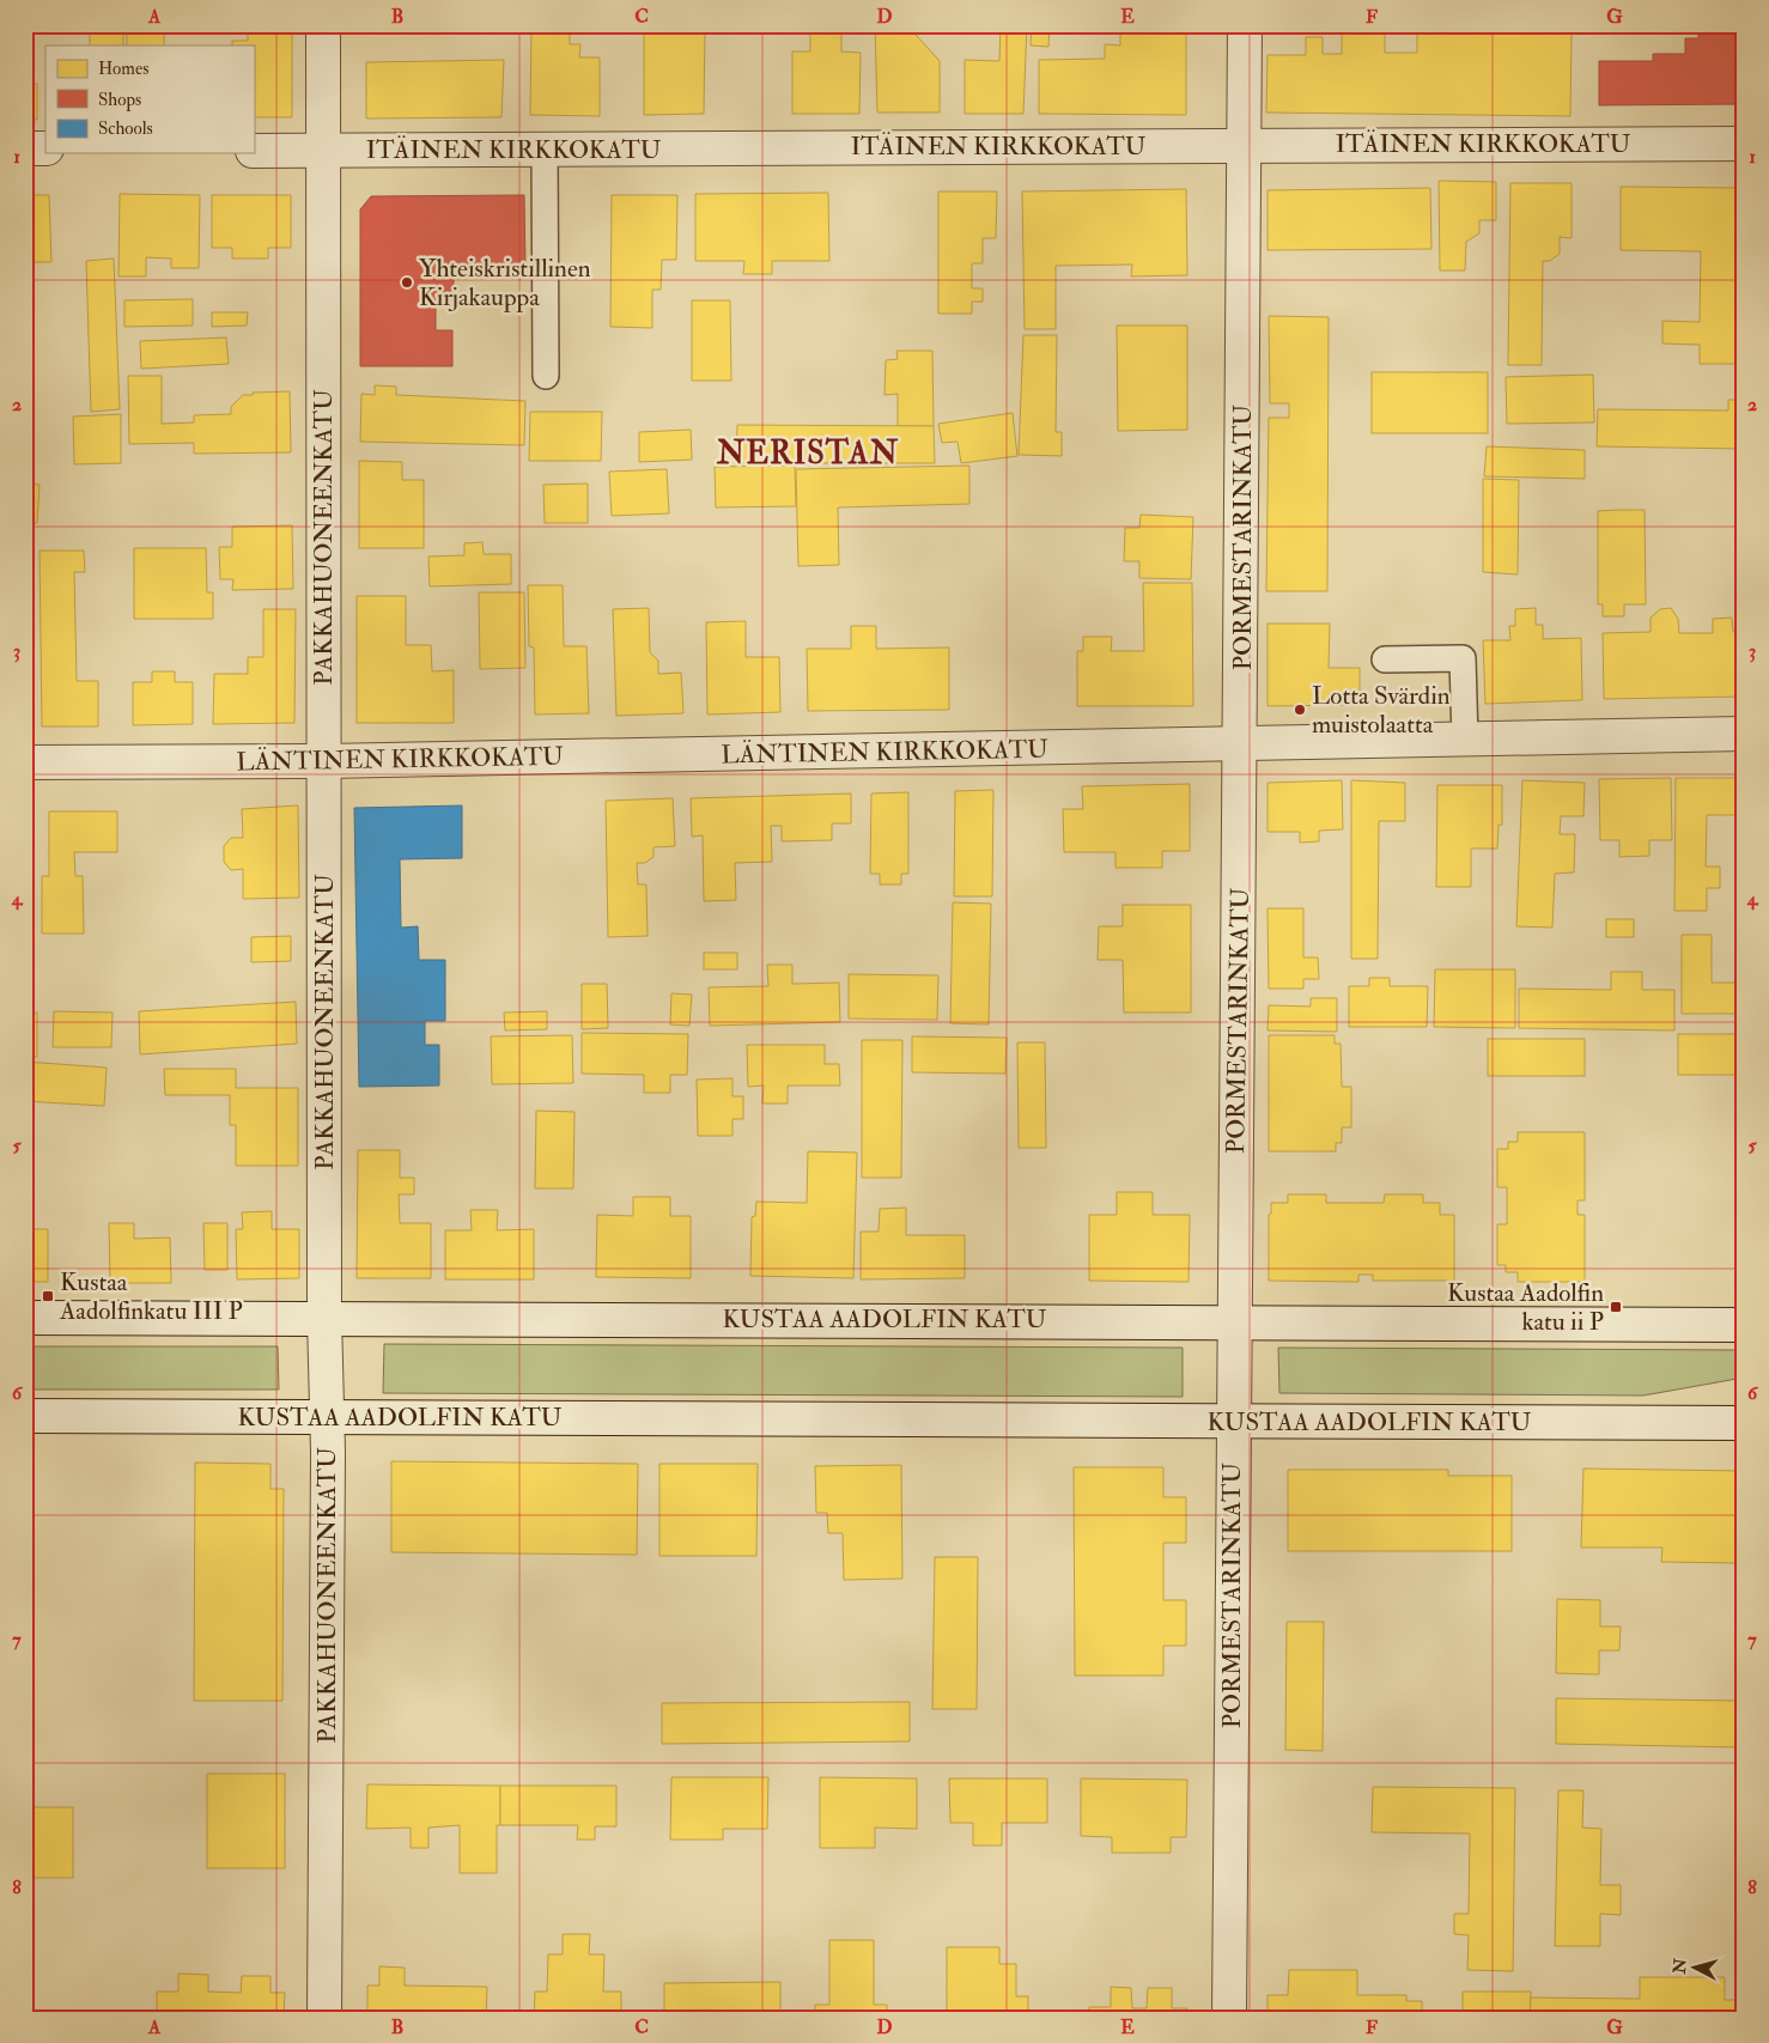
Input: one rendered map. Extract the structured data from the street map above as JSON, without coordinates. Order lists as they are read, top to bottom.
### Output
{
  "streets": {
    "street": [
      "ITÄINEN KIRKKOKATU",
      "PAKKAHUONEENKATU",
      "PORMESTARINKATU",
      "LÄNTINEN KIRKKOKATU",
      "KUSTAA AADOLFIN KATU"
    ]
  },
  "crossings": [
    ["ITÄINEN KIRKKOKATU", "PAKKAHUONEENKATU"],
    ["ITÄINEN KIRKKOKATU", "PORMESTARINKATU"],
    ["PAKKAHUONEENKATU", "LÄNTINEN KIRKKOKATU"],
    ["PAKKAHUONEENKATU", "KUSTAA AADOLFIN KATU"],
    ["PORMESTARINKATU", "LÄNTINEN KIRKKOKATU"],
    ["PORMESTARINKATU", "KUSTAA AADOLFIN KATU"]
  ],
  "districts": ["NERISTAN"],
  "places": {
    "other": ["Yhteiskristillinen Kirjakauppa", "Lotta Svärdin muistolaatta"],
    "transit": ["Kustaa Aadolfinkatu III P", "Kustaa Aadolfin katu ii P"]
  },
  "legend": ["Homes", "Shops", "Schools"],
  "north": "left",
  "grid": {
    "columns": [
      "A",
      "B",
      "C",
      "D",
      "E",
      "F",
      "G"
    ],
    "rows": [
      "1",
      "2",
      "3",
      "4",
      "5",
      "6",
      "7",
      "8"
    ]
  }
}
